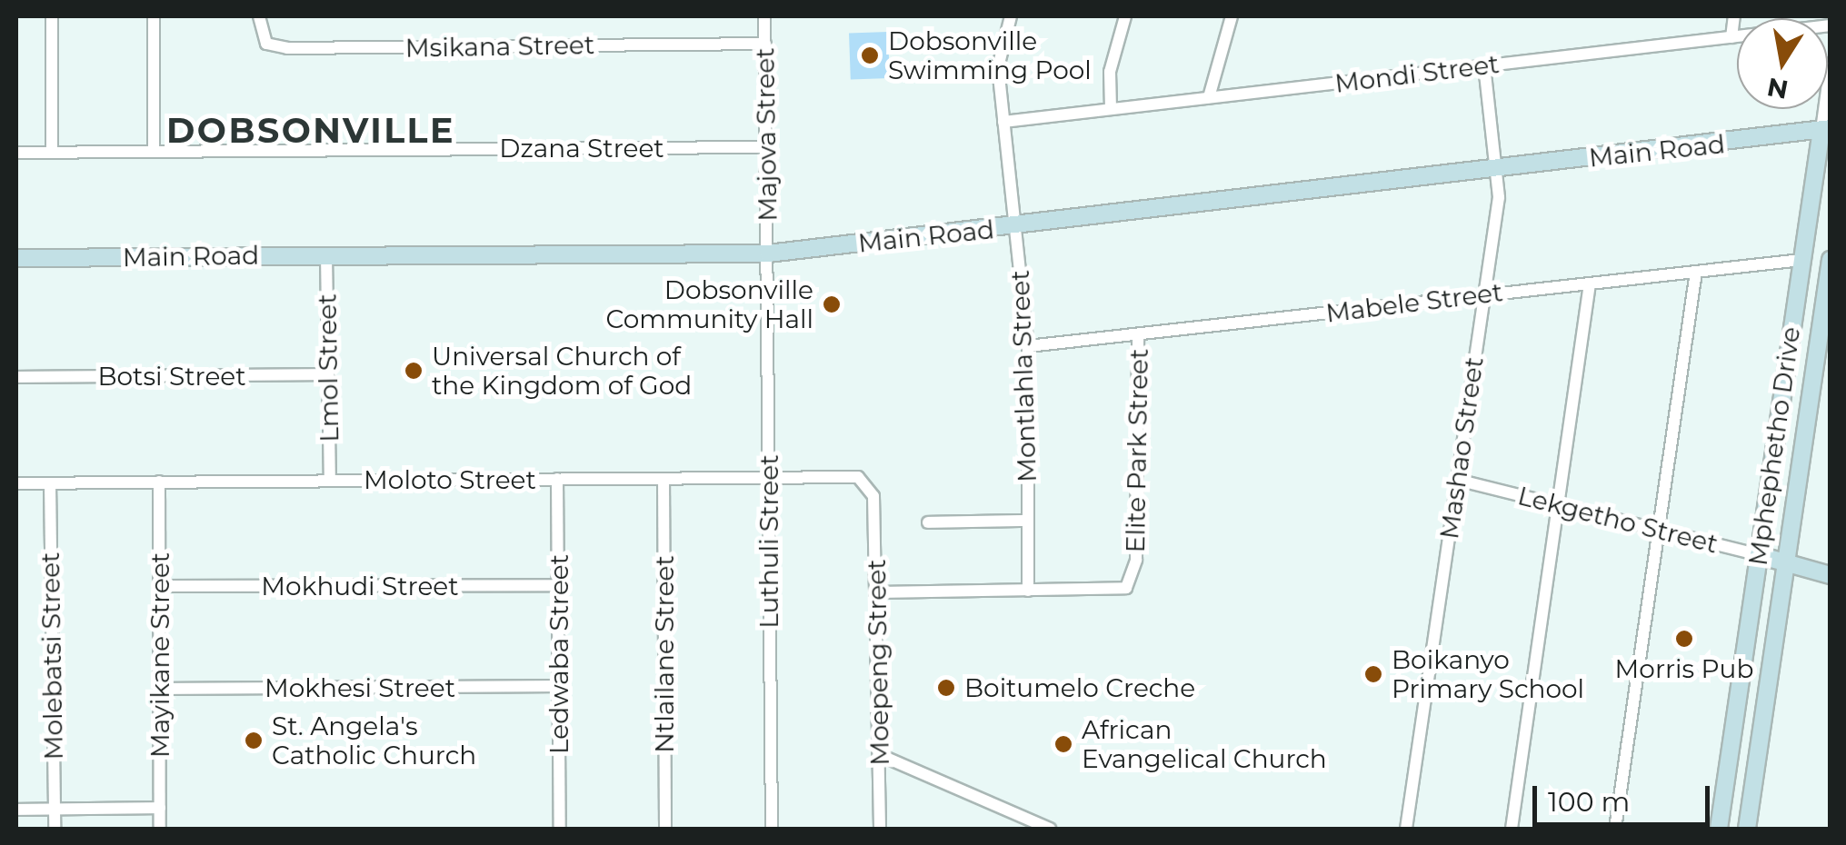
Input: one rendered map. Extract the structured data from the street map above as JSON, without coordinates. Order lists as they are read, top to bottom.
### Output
{
  "streets": {
    "street": [
      "Msikana Street",
      "Mondi Street",
      "Majova Street",
      "Dzana Street",
      "Main Road",
      "Mabele Street",
      "Lmol Street",
      "Botsi Street",
      "Montlahla Street",
      "Mphephetho Drive",
      "Mashao Street",
      "Elite Park Street",
      "Moloto Street",
      "Lekgetho Street",
      "Luthuli Street",
      "Mokhudi Street",
      "Ledwaba Street",
      "Ntlailane Street",
      "Mayikane Street",
      "Molebatsi Street",
      "Moepeng Street",
      "Mokhesi Street"
    ]
  },
  "crossings": [
    ["Msikana Street", "Majova Street"],
    ["Mondi Street", "Montlahla Street"],
    ["Mondi Street", "Mashao Street"],
    ["Majova Street", "Dzana Street"],
    ["Majova Street", "Main Road"],
    ["Majova Street", "Luthuli Street"],
    ["Main Road", "Lmol Street"],
    ["Main Road", "Montlahla Street"],
    ["Main Road", "Mphephetho Drive"],
    ["Main Road", "Mashao Street"],
    ["Main Road", "Luthuli Street"],
    ["Mabele Street", "Montlahla Street"],
    ["Mabele Street", "Mphephetho Drive"],
    ["Mabele Street", "Mashao Street"],
    ["Mabele Street", "Elite Park Street"],
    ["Lmol Street", "Botsi Street"],
    ["Lmol Street", "Moloto Street"],
    ["Montlahla Street", "Elite Park Street"],
    ["Mphephetho Drive", "Lekgetho Street"],
    ["Mashao Street", "Lekgetho Street"],
    ["Elite Park Street", "Moepeng Street"],
    ["Moloto Street", "Luthuli Street"],
    ["Moloto Street", "Ledwaba Street"],
    ["Moloto Street", "Ntlailane Street"],
    ["Moloto Street", "Mayikane Street"],
    ["Moloto Street", "Molebatsi Street"],
    ["Moloto Street", "Moepeng Street"],
    ["Mokhudi Street", "Ledwaba Street"],
    ["Mokhudi Street", "Mayikane Street"],
    ["Ledwaba Street", "Mokhesi Street"],
    ["Mayikane Street", "Mokhesi Street"]
  ],
  "districts": ["DOBSONVILLE"],
  "places": [
    "Dobsonville Swimming Pool",
    "Dobsonville Community Hall",
    "Universal Church of the Kingdom of God",
    "Morris Pub",
    "Boikanyo Primary School",
    "Boitumelo Creche",
    "St. Angela's Catholic Church",
    "African Evangelical Church"
  ],
  "scale_bar": "100 m",
  "north": "bottom"
}
